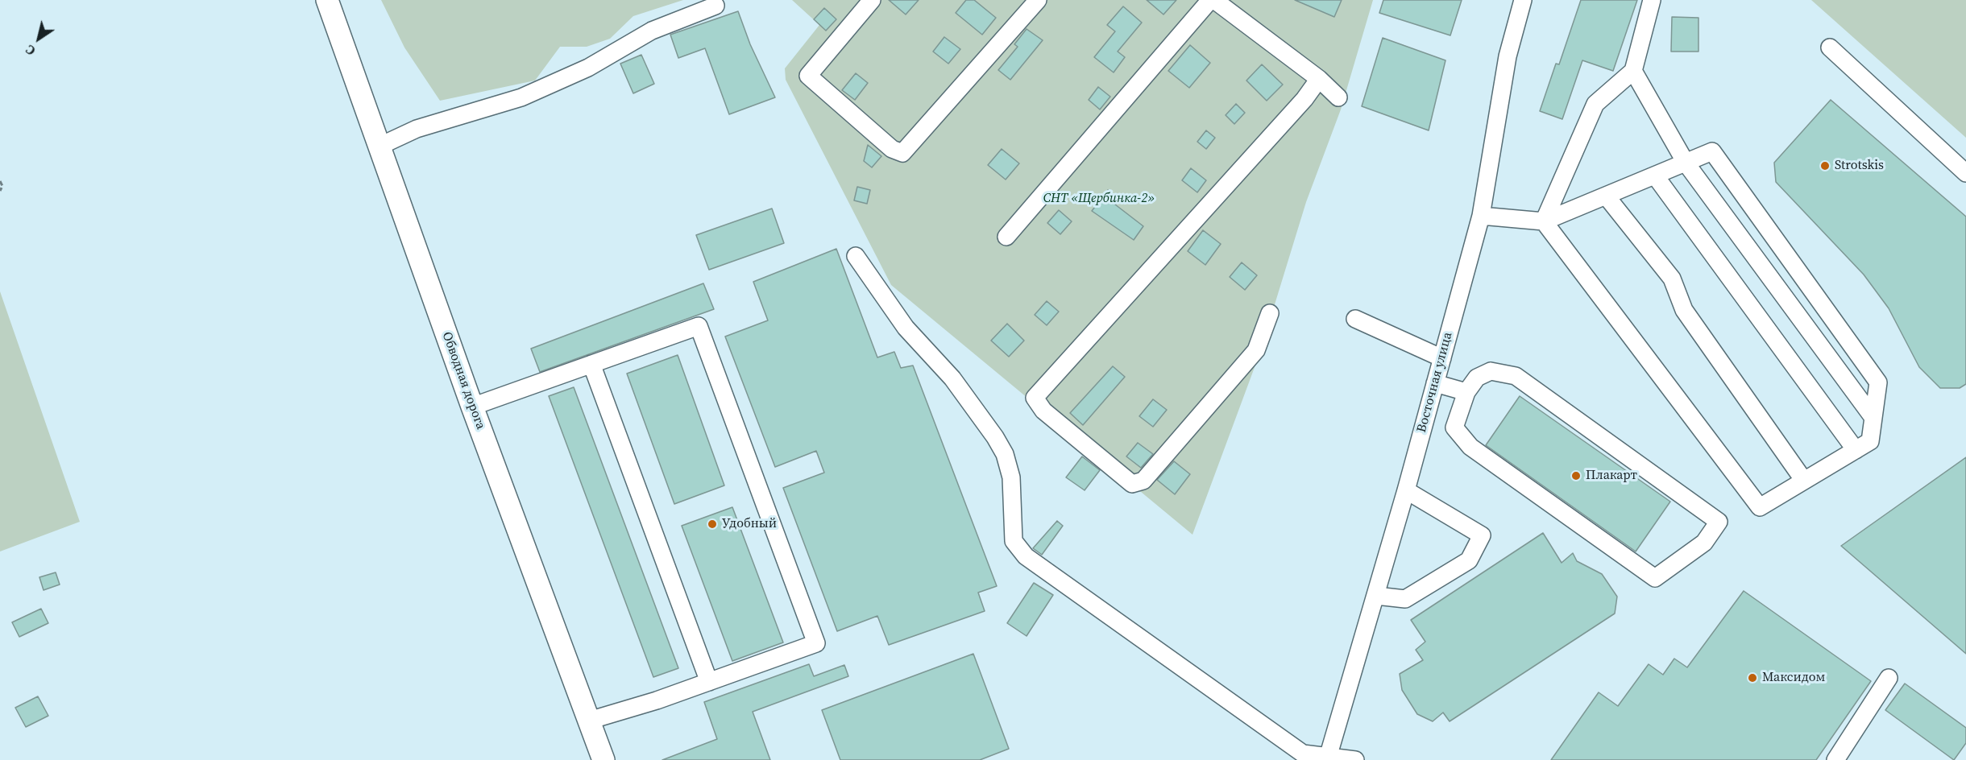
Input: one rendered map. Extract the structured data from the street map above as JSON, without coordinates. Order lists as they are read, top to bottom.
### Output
{
  "streets": {
    "main road": ["Обводная дорога"],
    "street": ["Восточная улица"]
  },
  "parks": ["СНТ «Щербинка-2»"],
  "places": [
    "Strotskis",
    "Плакарт",
    "Удобный",
    "Максидом"
  ],
  "north": "bottom left"
}
